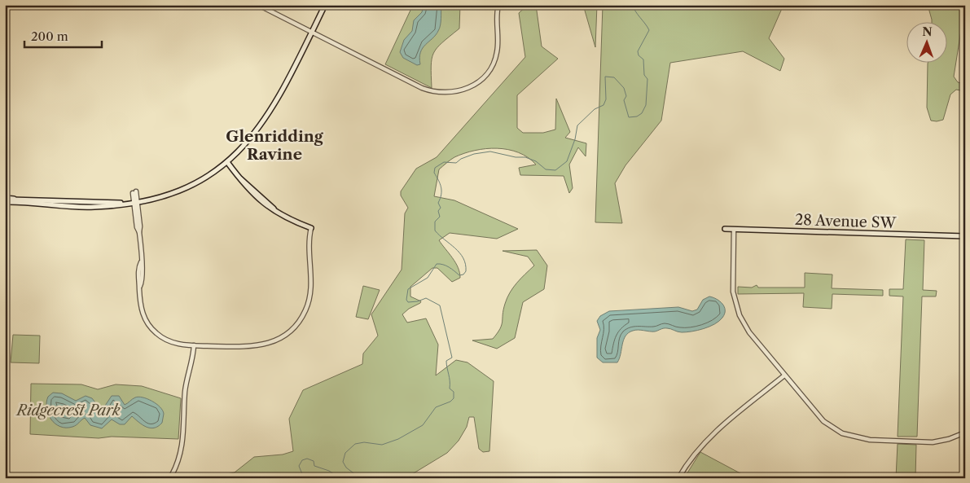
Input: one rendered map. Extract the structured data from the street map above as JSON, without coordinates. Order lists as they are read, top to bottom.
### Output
{
  "streets": {
    "main road": ["28 Avenue SW"]
  },
  "districts": ["Glenridding Ravine"],
  "parks": ["Ridgecrest Park"],
  "scale_bar": "200 m",
  "north": "top"
}
